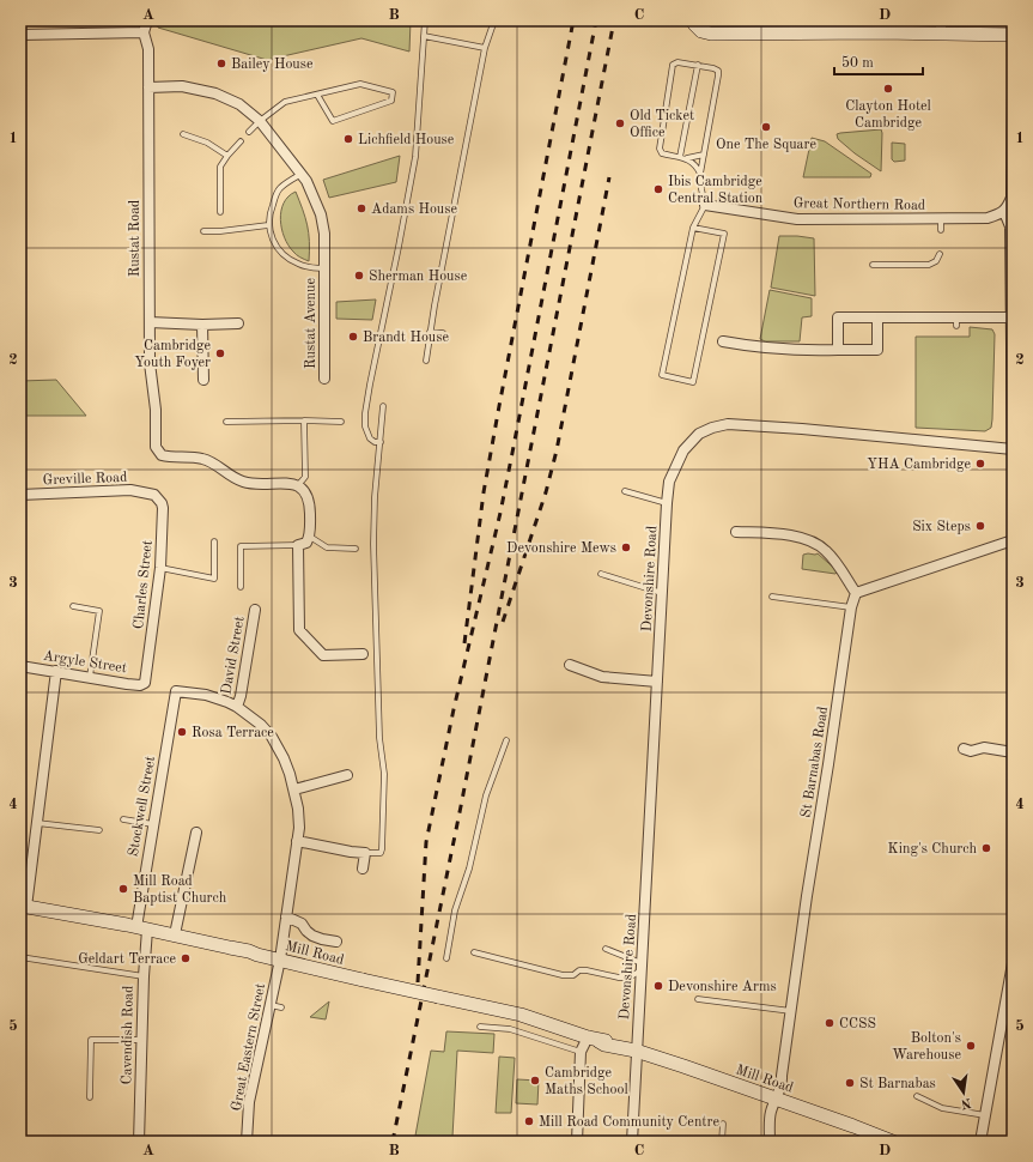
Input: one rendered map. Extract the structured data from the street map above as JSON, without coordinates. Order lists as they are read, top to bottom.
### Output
{
  "streets": {
    "street": [
      "Great Northern Road",
      "Rustat Road",
      "Rustat Avenue",
      "Greville Road",
      "Devonshire Road",
      "Charles Street",
      "David Street",
      "Argyle Street",
      "St Barnabas Road",
      "Stockwell Street",
      "Mill Road",
      "Cavendish Road",
      "Great Eastern Street"
    ]
  },
  "crossings": [
    ["Rustat Road", "Rustat Avenue"],
    ["Greville Road", "Charles Street"],
    ["Devonshire Road", "Mill Road"],
    ["Charles Street", "Argyle Street"],
    ["David Street", "Stockwell Street"],
    ["St Barnabas Road", "Mill Road"],
    ["Stockwell Street", "Mill Road"],
    ["Stockwell Street", "Cavendish Road"],
    ["Mill Road", "Cavendish Road"],
    ["Mill Road", "Great Eastern Street"]
  ],
  "places": [
    "Bailey House",
    "Clayton Hotel Cambridge",
    "Old Ticket Office",
    "One The Square",
    "Lichfield House",
    "Ibis Cambridge Central Station",
    "Adams House",
    "Sherman House",
    "Brandt House",
    "Cambridge Youth Foyer",
    "YHA Cambridge",
    "Six Steps",
    "Devonshire Mews",
    "Rosa Terrace",
    "King's Church",
    "Mill Road Baptist Church",
    "Geldart Terrace",
    "Devonshire Arms",
    "CCSS",
    "Bolton's Warehouse",
    "Cambridge Maths School",
    "St Barnabas",
    "Mill Road Community Centre"
  ],
  "scale_bar": "50 m",
  "north": "bottom",
  "grid": {
    "columns": [
      "A",
      "B",
      "C",
      "D"
    ],
    "rows": [
      "1",
      "2",
      "3",
      "4",
      "5"
    ]
  }
}
